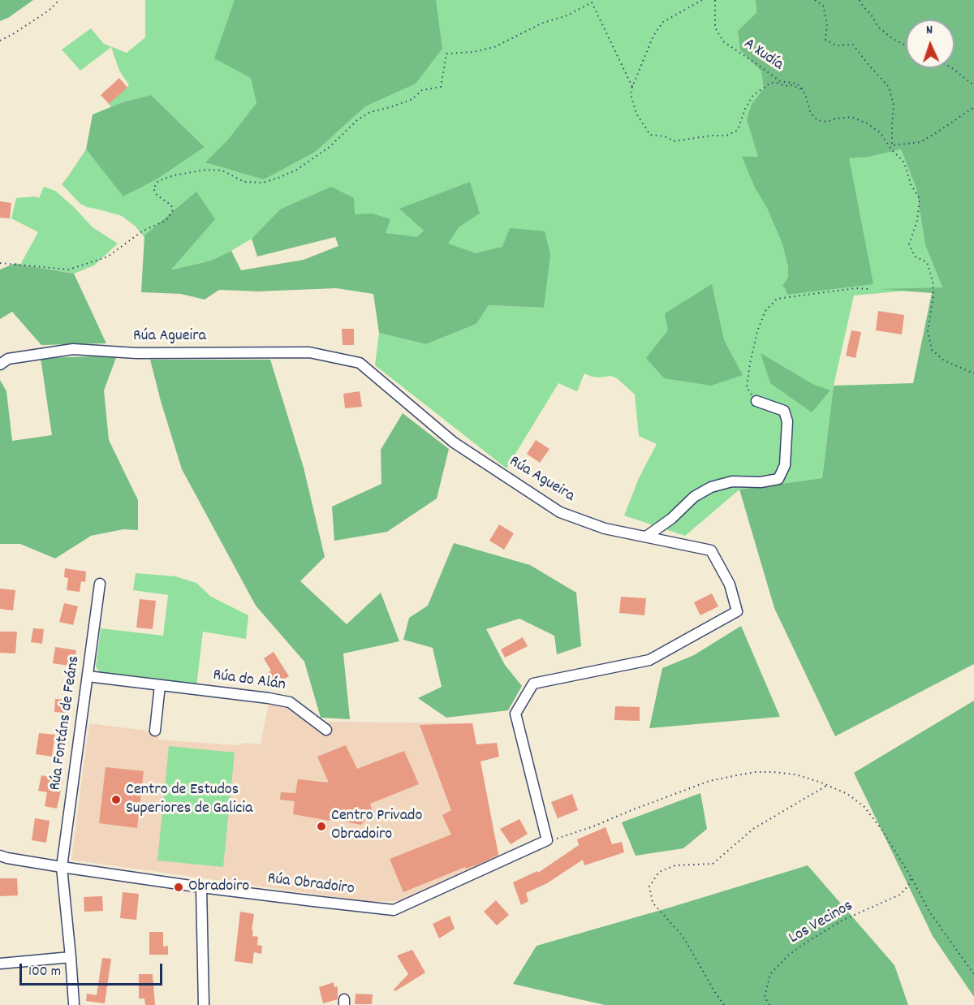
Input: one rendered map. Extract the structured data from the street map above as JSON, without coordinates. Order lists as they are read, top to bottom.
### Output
{
  "streets": {
    "street": [
      "Rúa Agueira",
      "Rúa do Alán",
      "Rúa Fontáns de Feáns",
      "Rúa Obradoiro"
    ],
    "path": ["A Xudía", "Los Vecinos"]
  },
  "crossings": [
    ["Rúa Agueira", "Rúa Obradoiro"],
    ["Rúa do Alán", "Rúa Fontáns de Feáns"],
    ["Rúa Fontáns de Feáns", "Rúa Obradoiro"]
  ],
  "places": ["Centro de Estudos Superiores de Galicia", "Centro Privado Obradoiro", "Obradoiro"],
  "scale_bar": "100 m",
  "north": "top"
}
